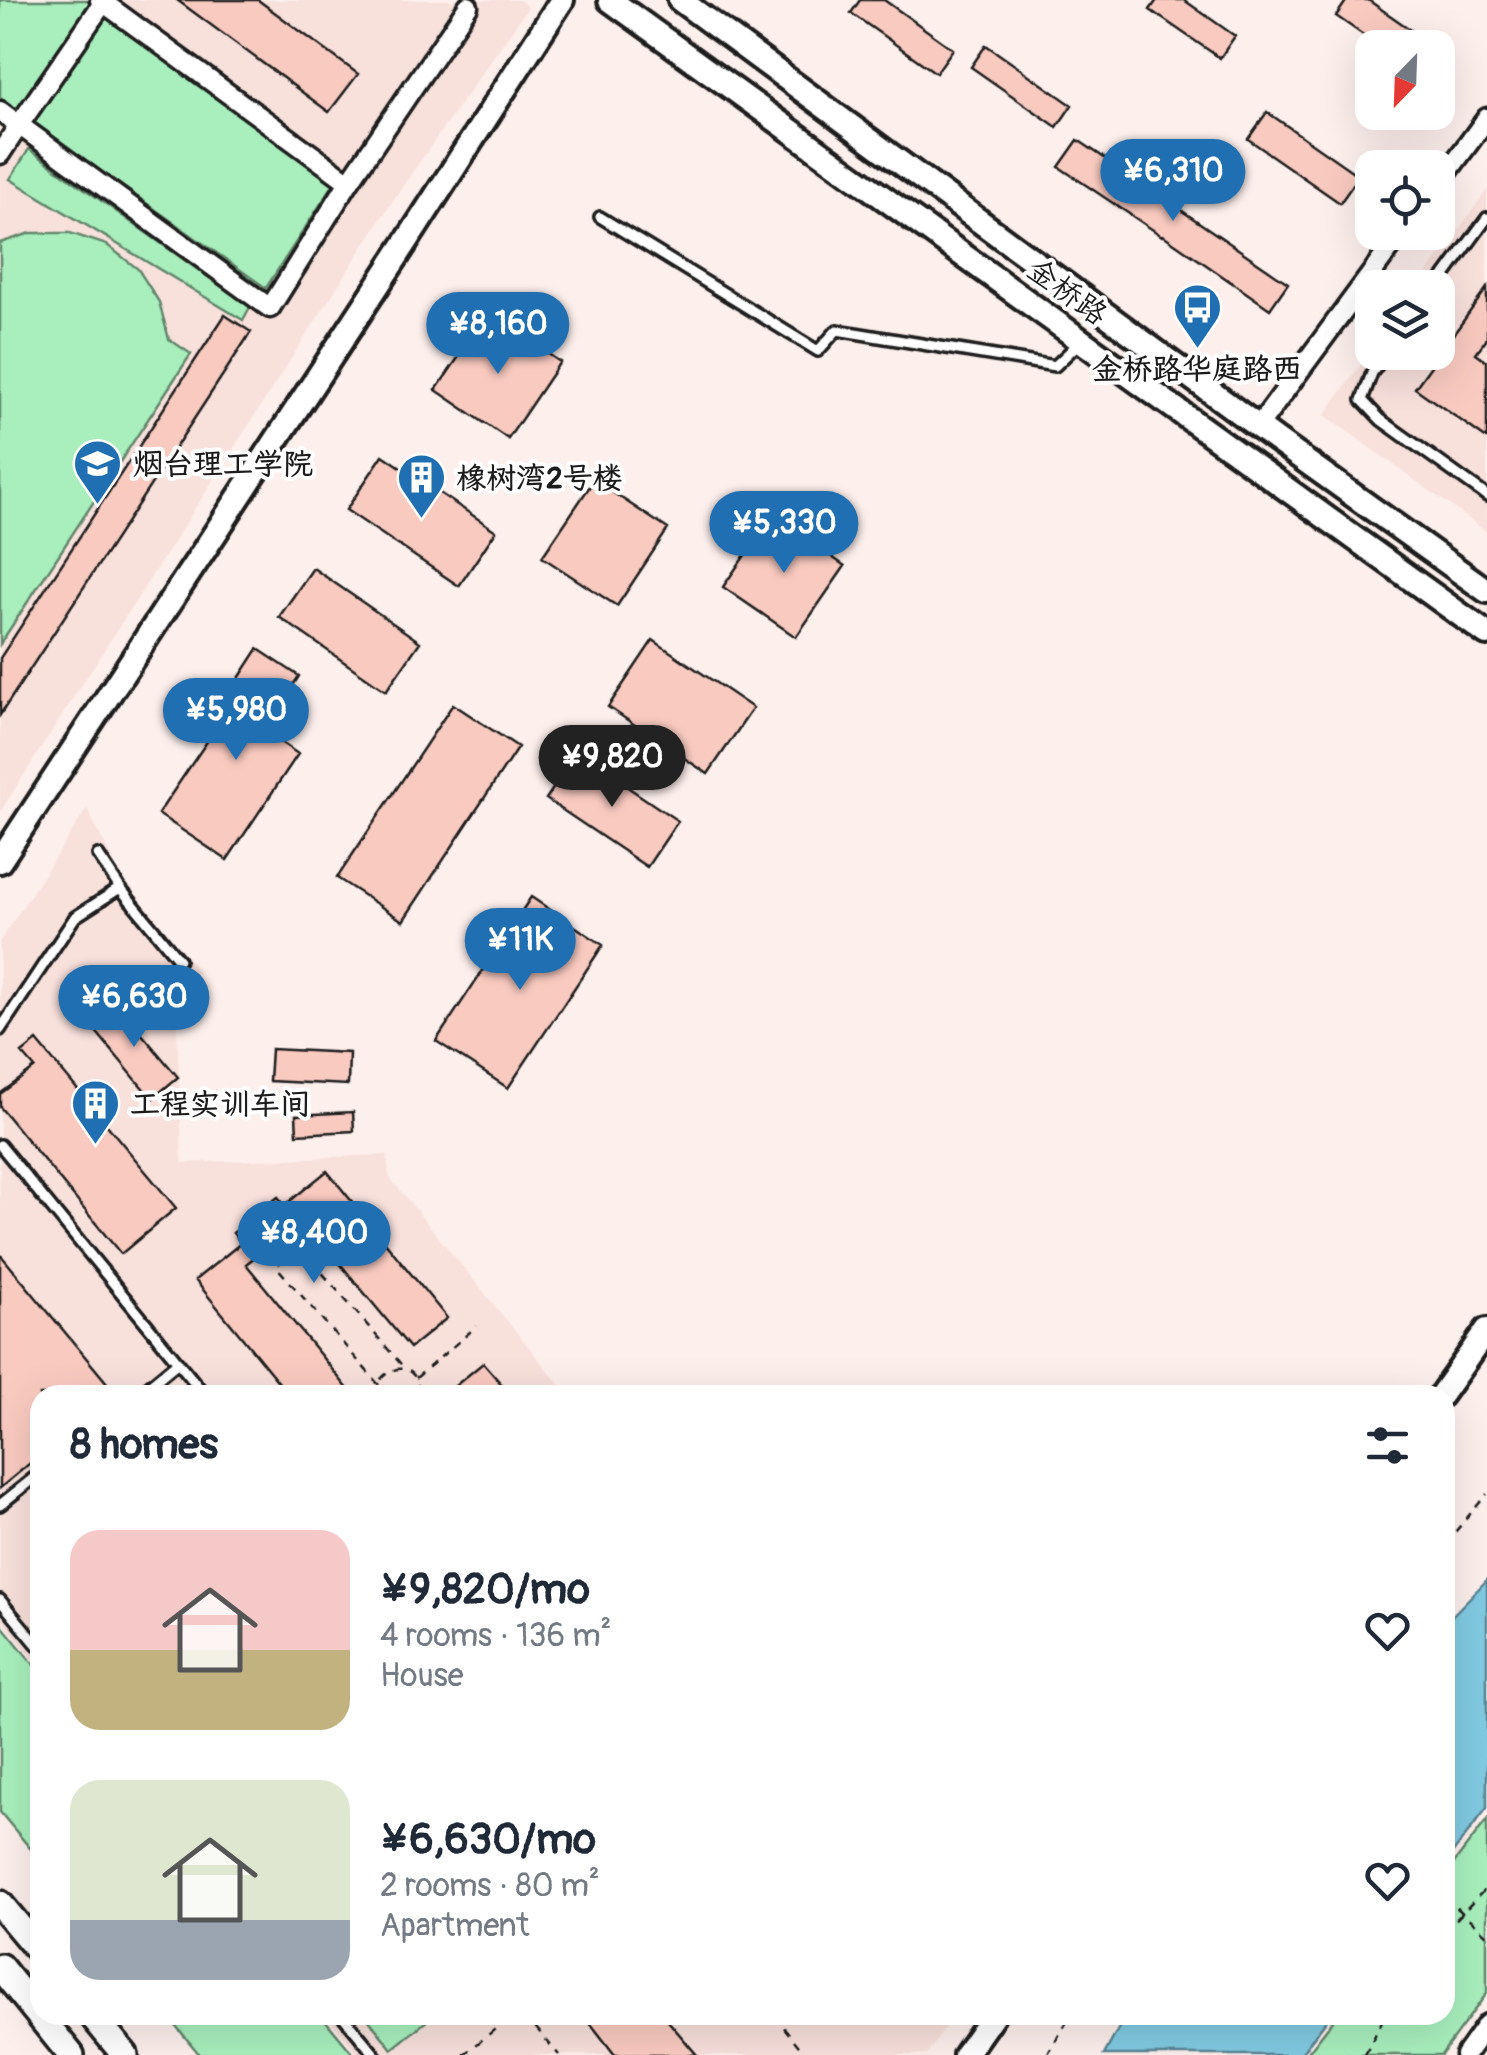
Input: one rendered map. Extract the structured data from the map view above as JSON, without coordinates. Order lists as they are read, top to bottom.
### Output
{
  "streets": {
    "street": ["金桥路"]
  },
  "places": {
    "bus stop": ["金桥路华庭路西"],
    "school or university": ["烟台理工学院"],
    "building": ["橡树湾2号楼", "工程实训车间"]
  },
  "north": "bottom left",
  "page": {
    "price": [
      "¥6,310",
      "¥8,160",
      "¥5,330",
      "¥5,980",
      "¥9,820",
      "¥11K",
      "¥6,630",
      "¥8,400"
    ],
    "heading": "8 homes",
    "list": [
      {
        "name": "¥9,820/mo",
        "note": "4 rooms · 136 m² · House"
      },
      {
        "name": "¥6,630/mo",
        "note": "2 rooms · 80 m² · Apartment"
      }
    ]
  }
}
